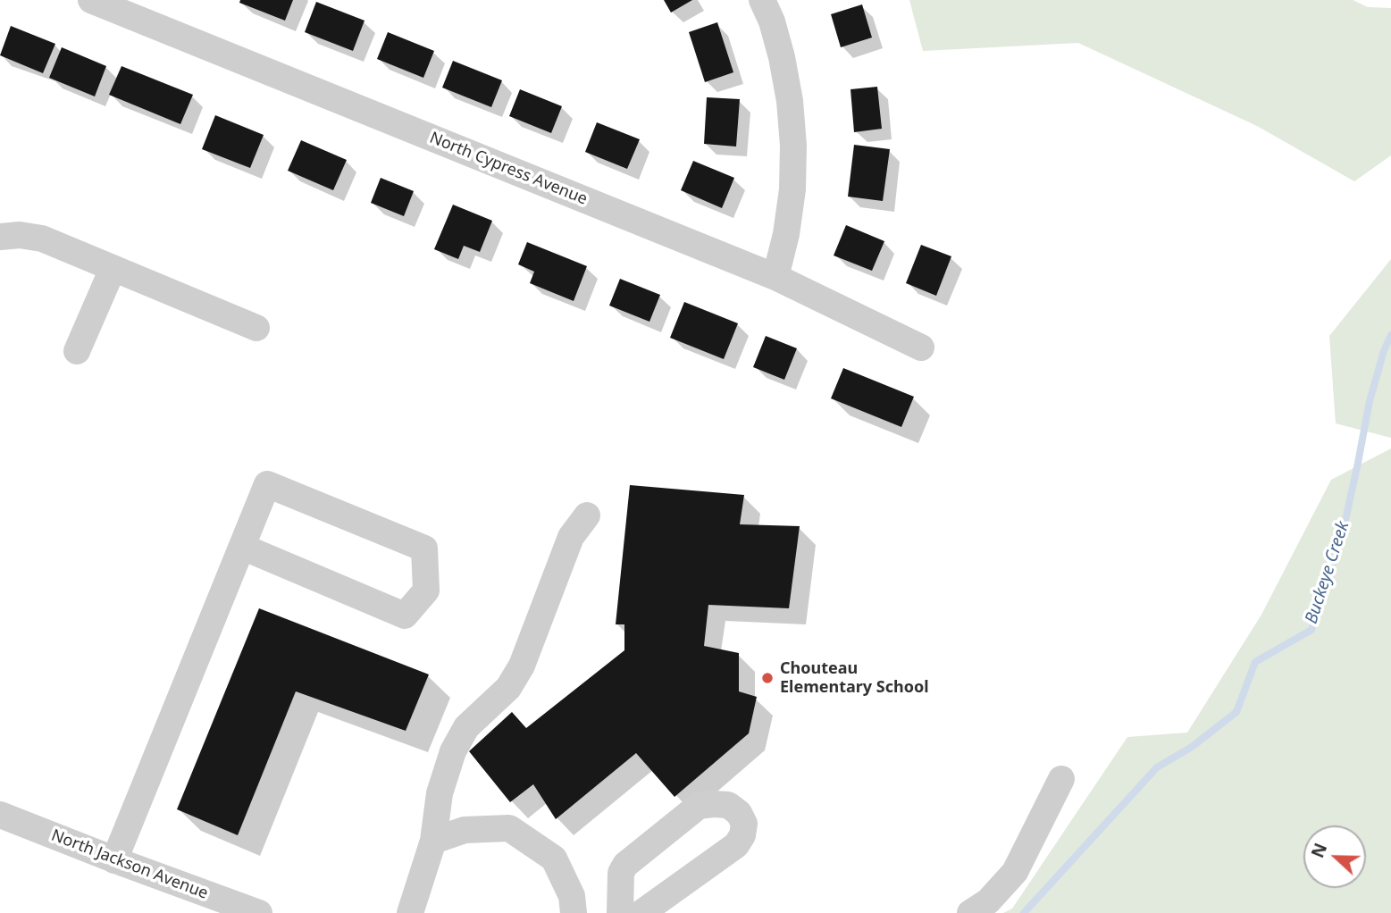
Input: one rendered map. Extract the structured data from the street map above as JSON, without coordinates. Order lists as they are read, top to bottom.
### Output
{
  "streets": {
    "street": ["North Cypress Avenue", "North Jackson Avenue"]
  },
  "water": ["Buckeye Creek"],
  "places": ["Chouteau Elementary School"],
  "north": "left"
}
